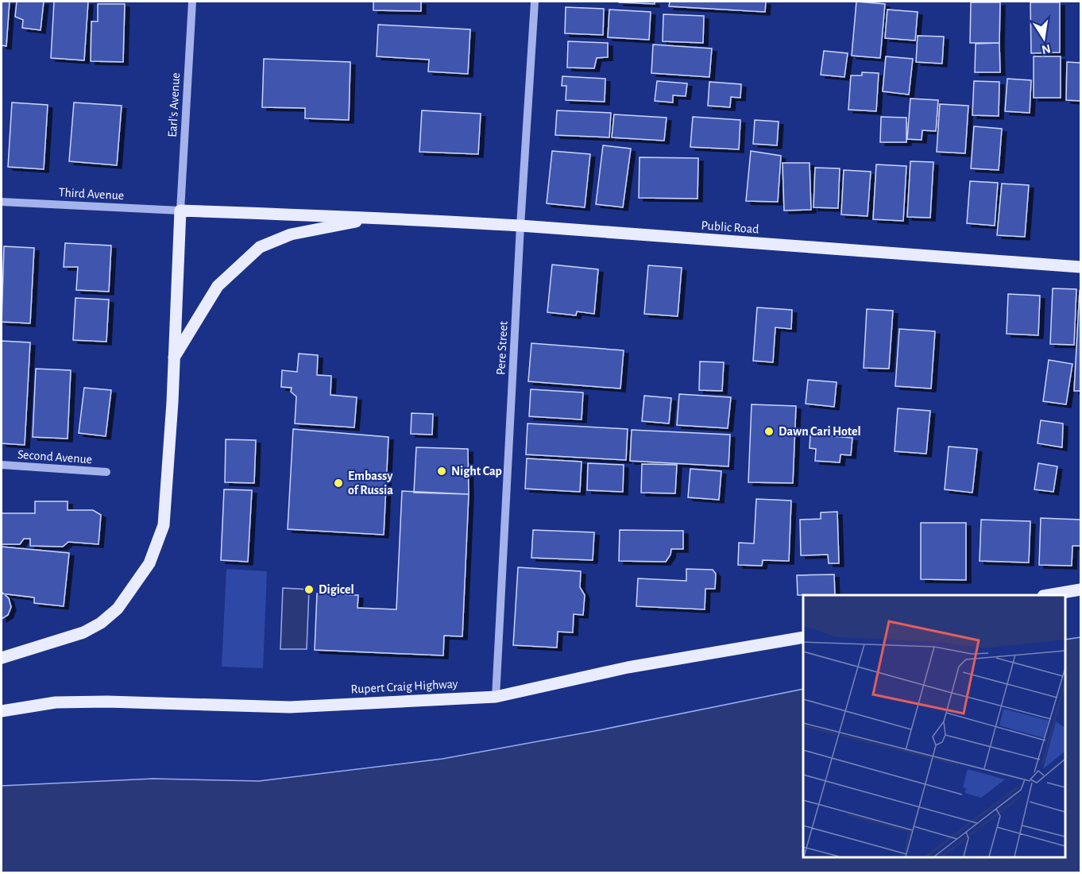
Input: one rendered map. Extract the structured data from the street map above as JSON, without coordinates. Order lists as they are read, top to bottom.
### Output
{
  "streets": {
    "main road": ["Public Road", "Rupert Craig Highway"],
    "street": [
      "Earl's Avenue",
      "Third Avenue",
      "Pere Street",
      "Second Avenue"
    ]
  },
  "crossings": [
    ["Earl's Avenue", "Third Avenue"],
    ["Public Road", "Pere Street"],
    ["Pere Street", "Rupert Craig Highway"]
  ],
  "places": [
    "Dawn Cari Hotel",
    "Night Cap",
    "Embassy of Russia",
    "Digicel"
  ],
  "north": "bottom"
}
